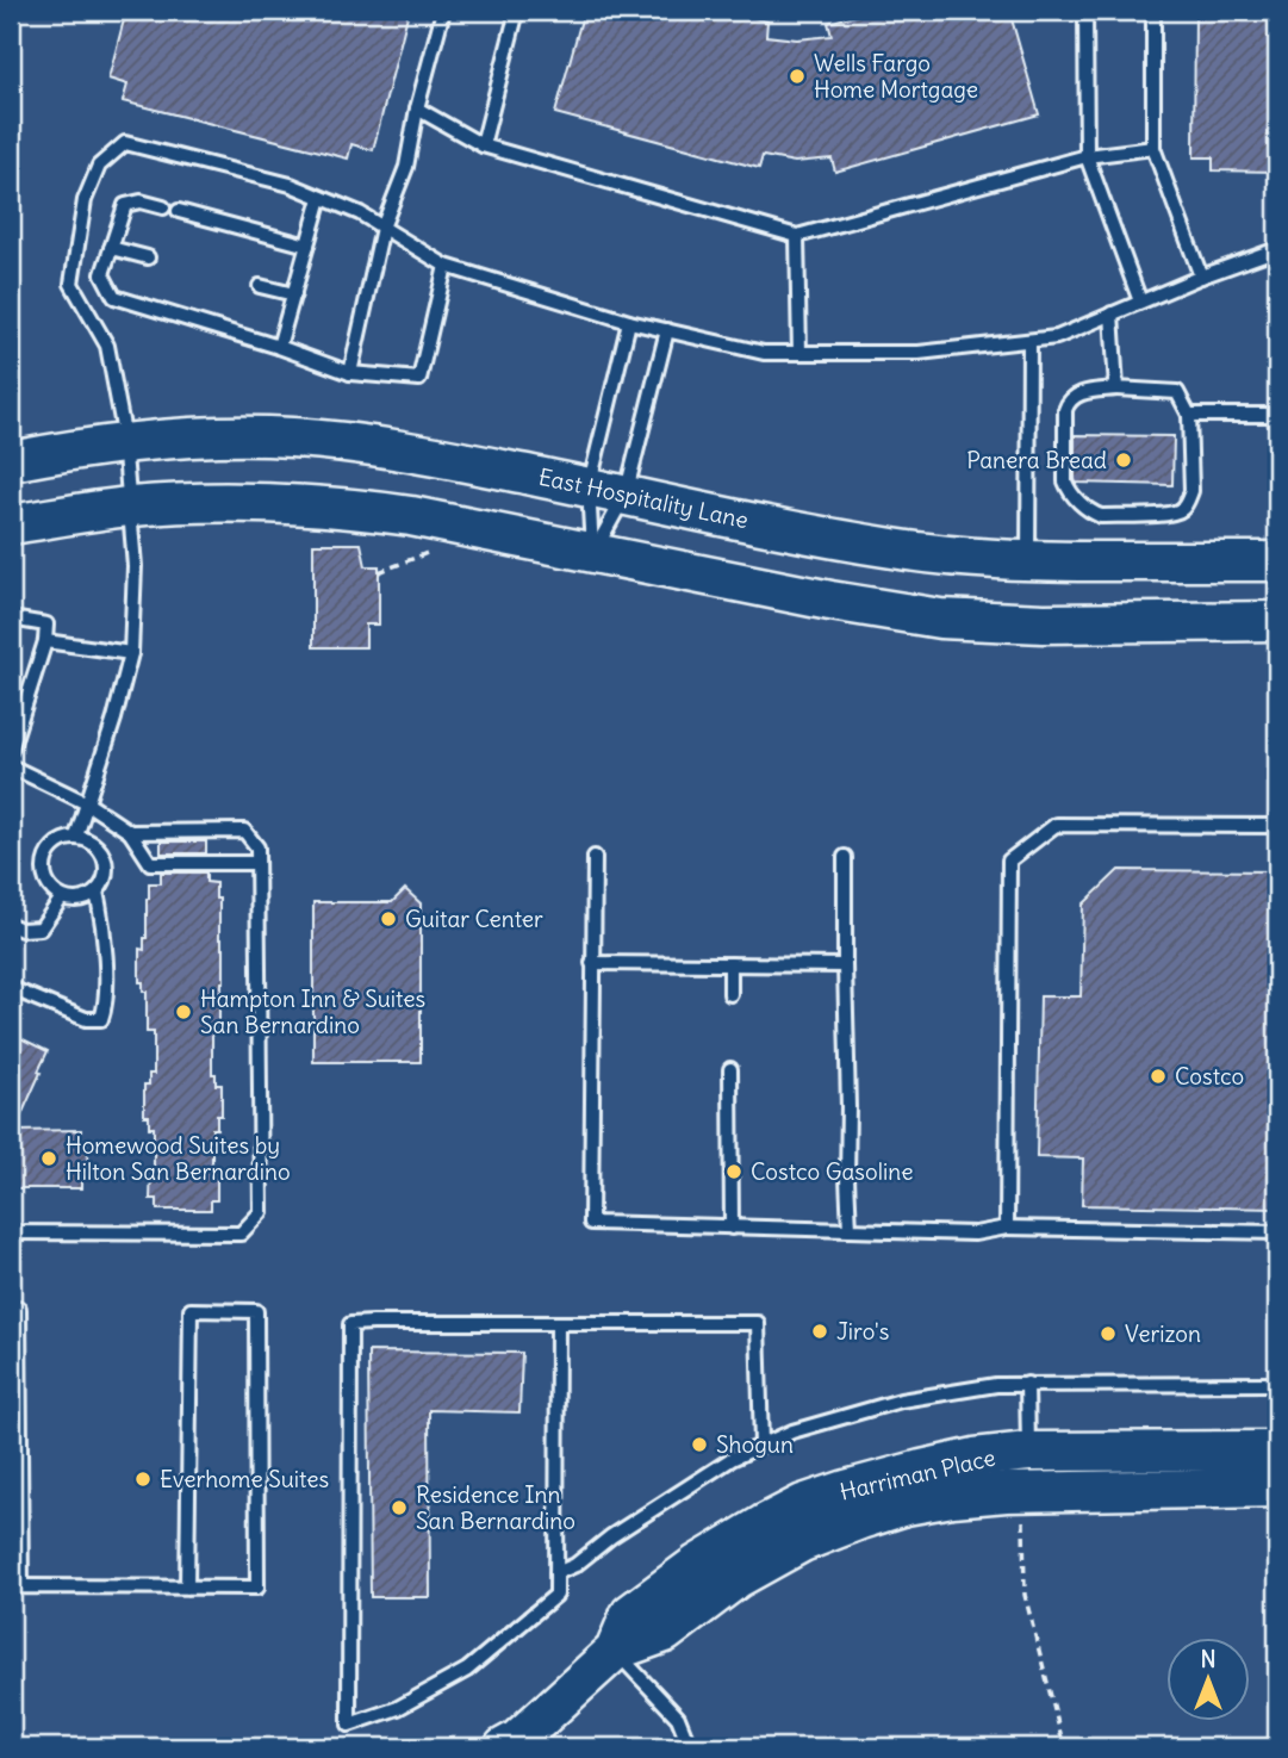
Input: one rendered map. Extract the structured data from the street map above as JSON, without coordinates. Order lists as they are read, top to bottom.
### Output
{
  "streets": {
    "main road": ["East Hospitality Lane", "Harriman Place"]
  },
  "places": [
    "Wells Fargo Home Mortgage",
    "Panera Bread",
    "Guitar Center",
    "Hampton Inn & Suites San Bernardino",
    "Costco",
    "Homewood Suites by Hilton San Bernardino",
    "Costco Gasoline",
    "Jiro's",
    "Verizon",
    "Shogun",
    "Everhome Suites",
    "Residence Inn San Bernardino"
  ],
  "north": "top"
}
